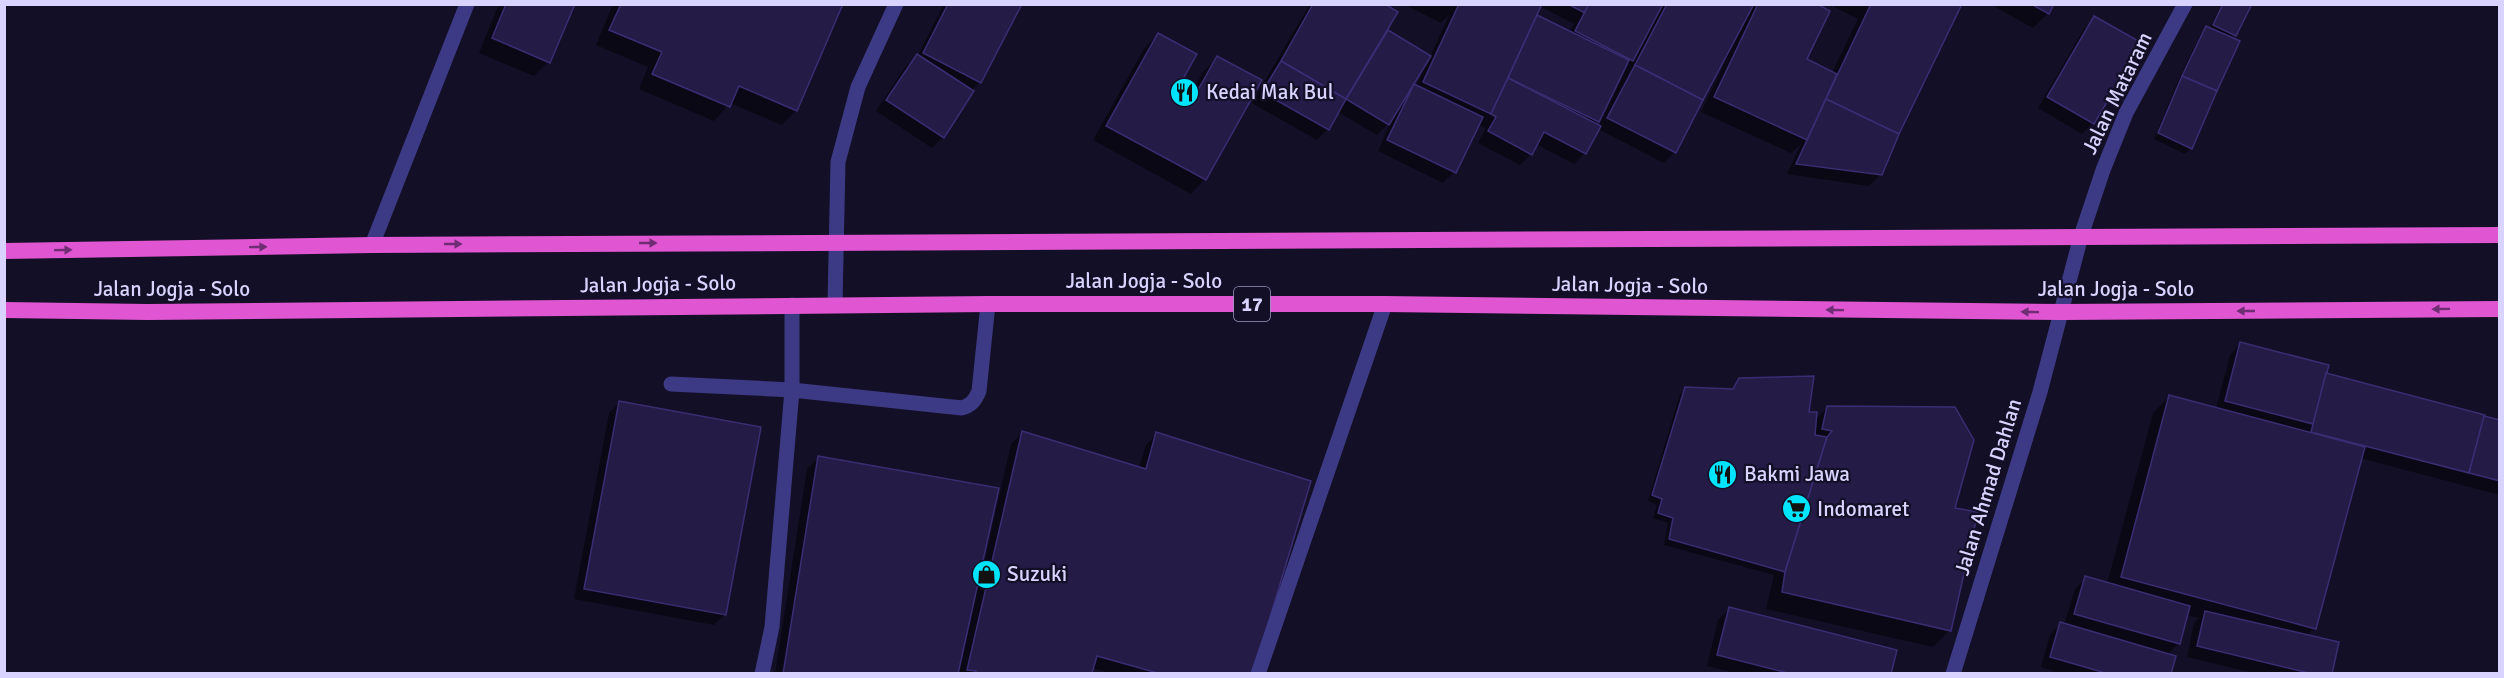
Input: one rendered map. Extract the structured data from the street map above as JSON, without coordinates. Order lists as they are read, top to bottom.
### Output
{
  "streets": {
    "highway": ["Jalan Jogja - Solo", "17"],
    "street": ["Jalan Mataram", "Jalan Ahmad Dahlan"]
  },
  "crossings": [
    ["Jalan Mataram", "Jalan Jogja - Solo"],
    ["Jalan Mataram", "Jalan Ahmad Dahlan"],
    ["Jalan Jogja - Solo", "Jalan Ahmad Dahlan"]
  ],
  "places": {
    "restaurant": ["Kedai Mak Bul", "Bakmi Jawa"],
    "supermarket": ["Indomaret"],
    "shop": ["Suzuki"]
  }
}
